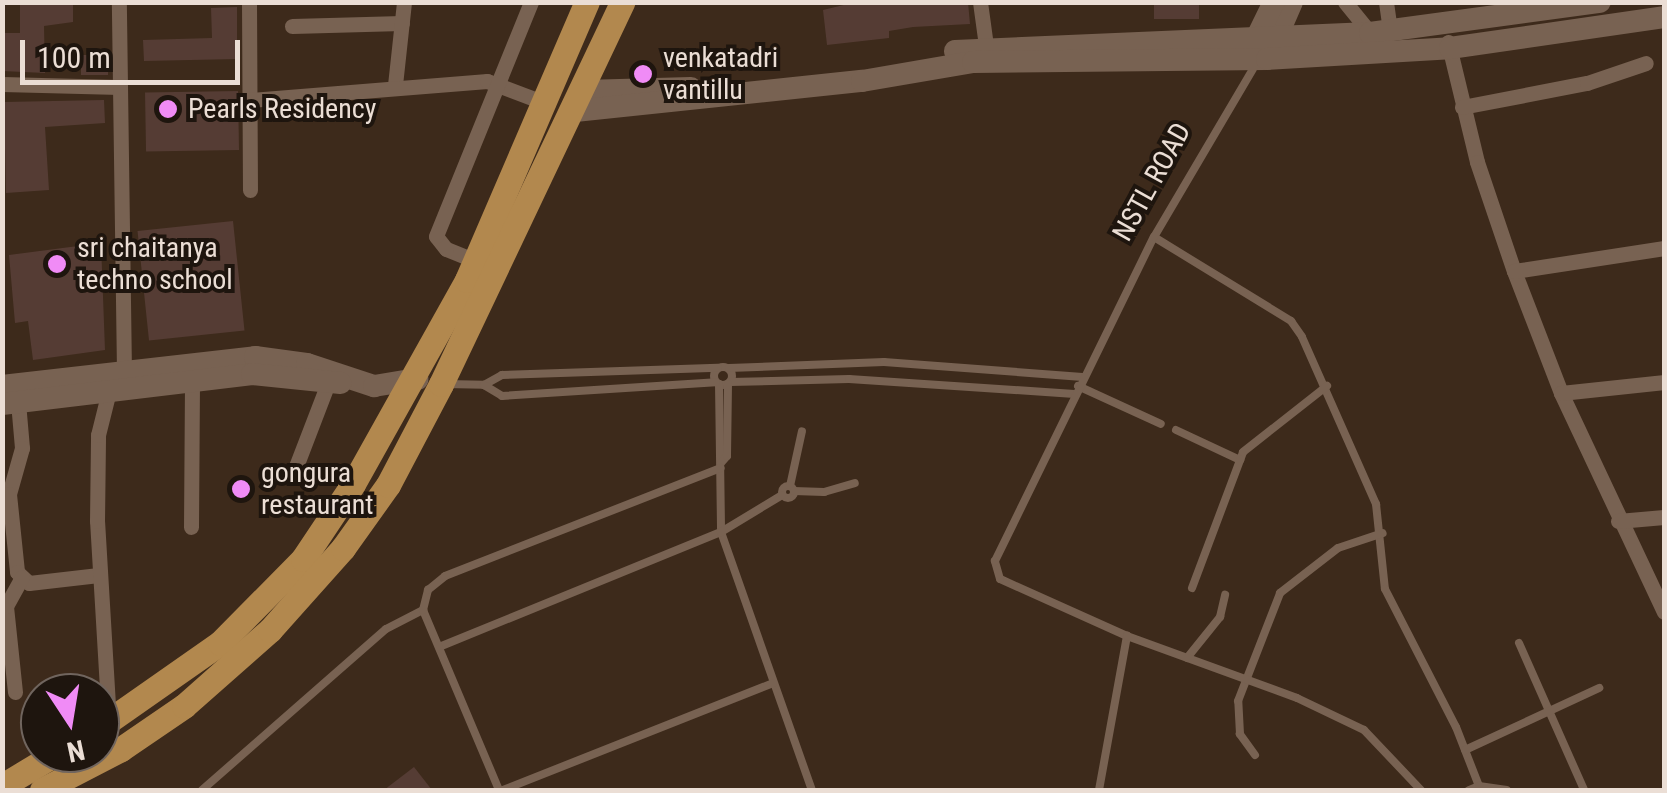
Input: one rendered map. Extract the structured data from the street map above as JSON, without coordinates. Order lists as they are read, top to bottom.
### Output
{
  "streets": {
    "street": ["NSTL ROAD"]
  },
  "places": [
    "venkatadri vantillu",
    "Pearls Residency",
    "sri chaitanya techno school",
    "gongura restaurant"
  ],
  "scale_bar": "100 m",
  "north": "bottom"
}
